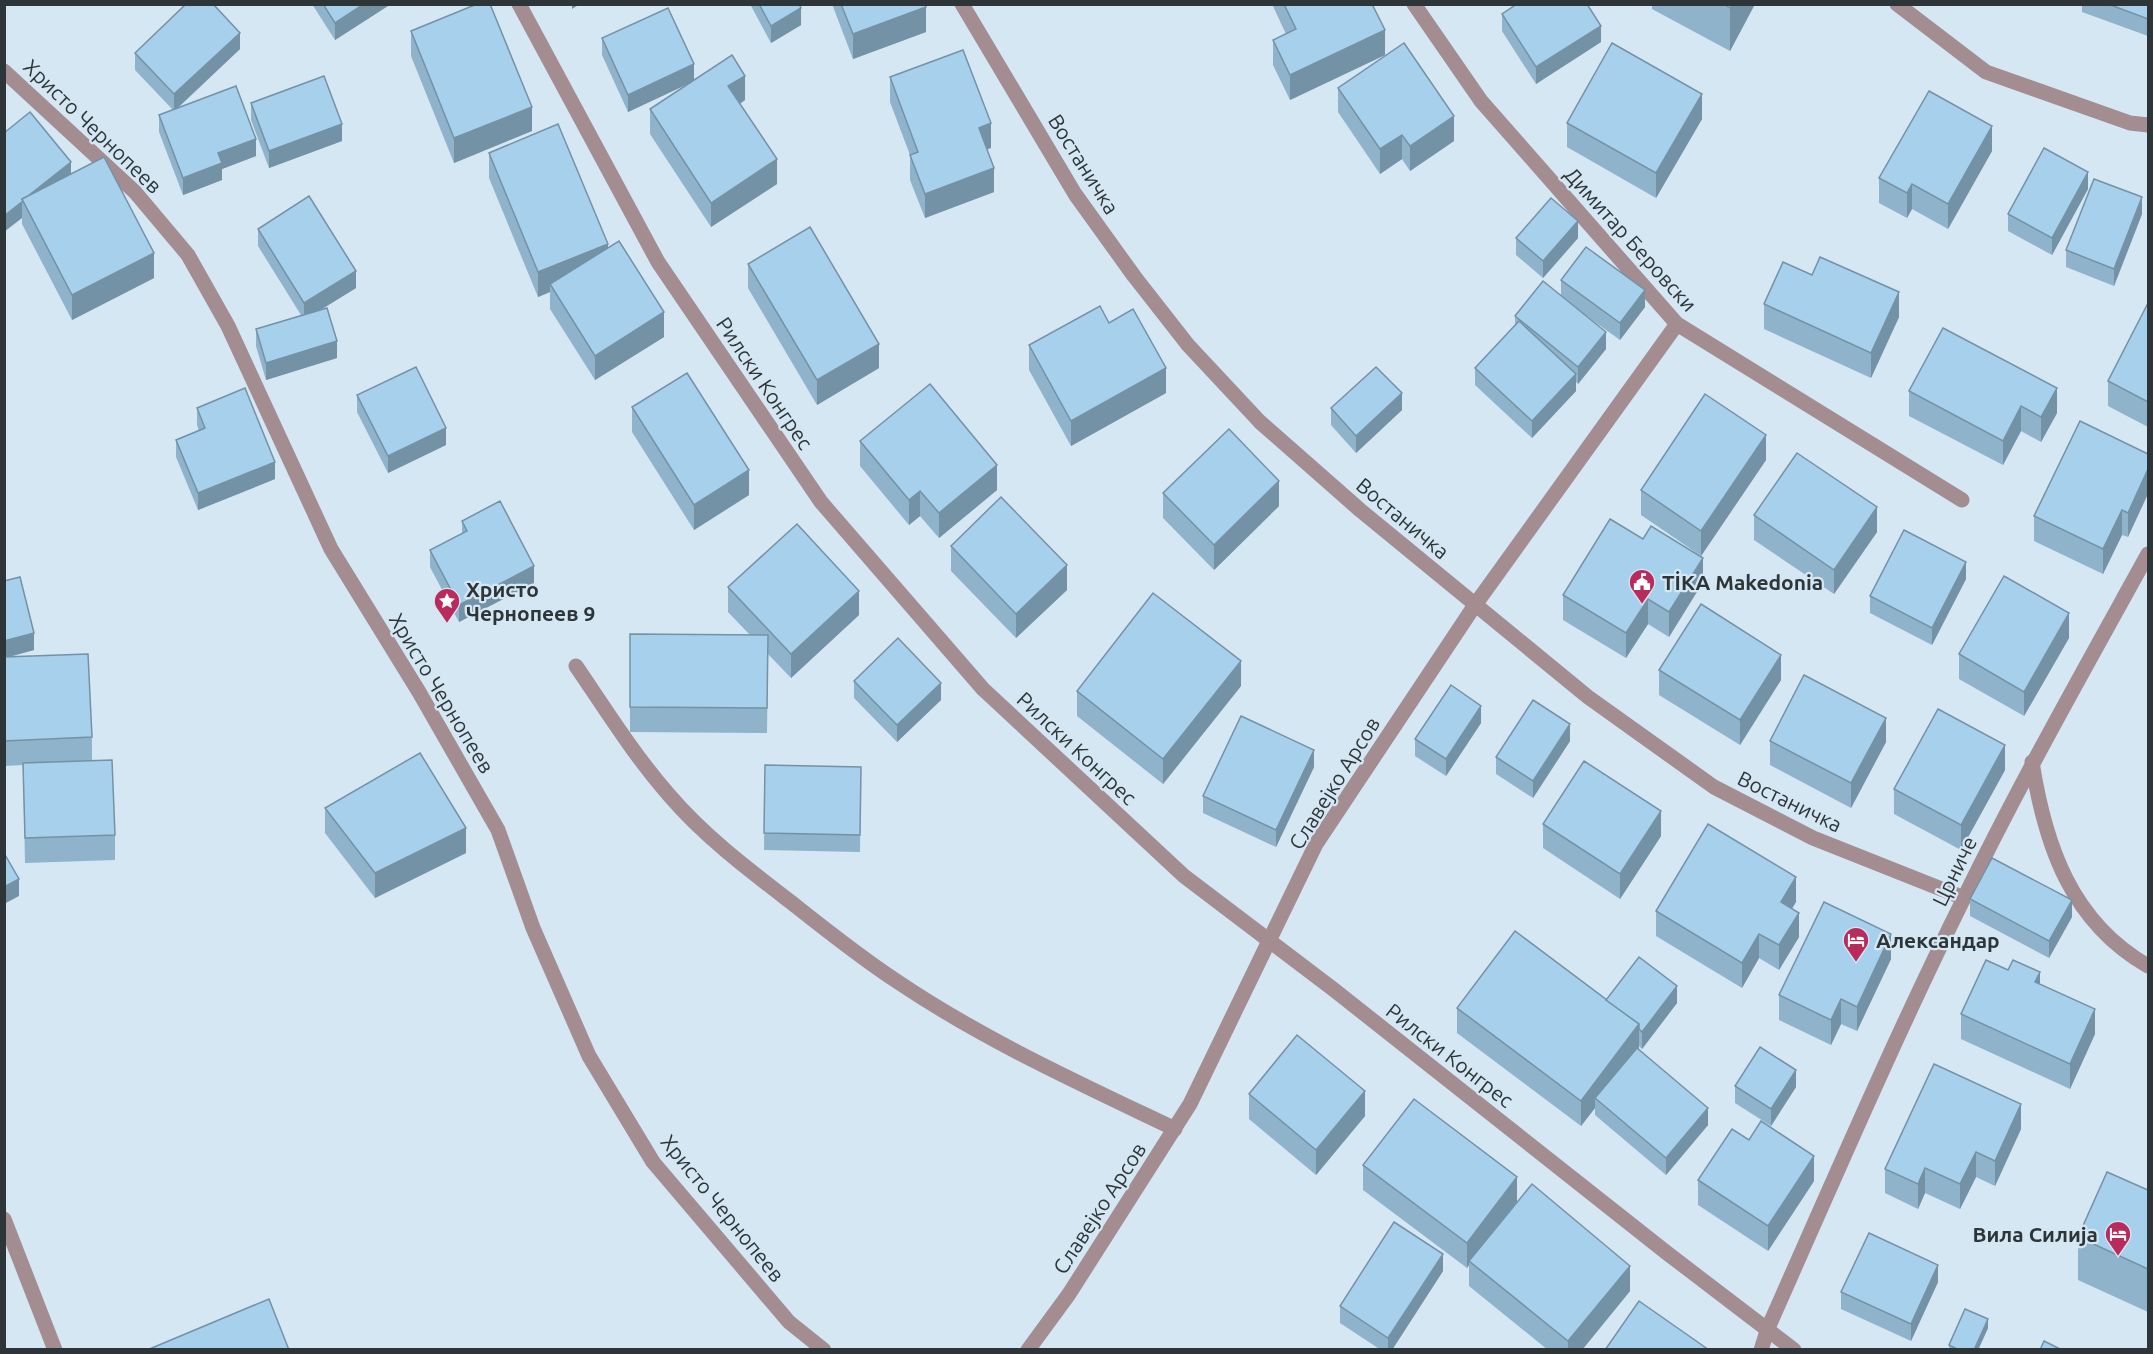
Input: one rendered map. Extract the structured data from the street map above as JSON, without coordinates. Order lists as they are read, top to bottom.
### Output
{
  "streets": {
    "street": [
      "Христо Чернопеев",
      "Востаничка",
      "Димитар Беровски",
      "Рилски Конгрес",
      "Славејко Арсов",
      "Црниче"
    ]
  },
  "crossings": [
    ["Востаничка", "Славејко Арсов"],
    ["Востаничка", "Црниче"],
    ["Димитар Беровски", "Славејко Арсов"],
    ["Рилски Конгрес", "Славејко Арсов"],
    ["Рилски Конгрес", "Црниче"]
  ],
  "places": {
    "public building": ["TİKA Makedonia"],
    "place": ["Христо Чернопеев 9"],
    "hotel": ["Александар", "Вила Силија"]
  }
}
